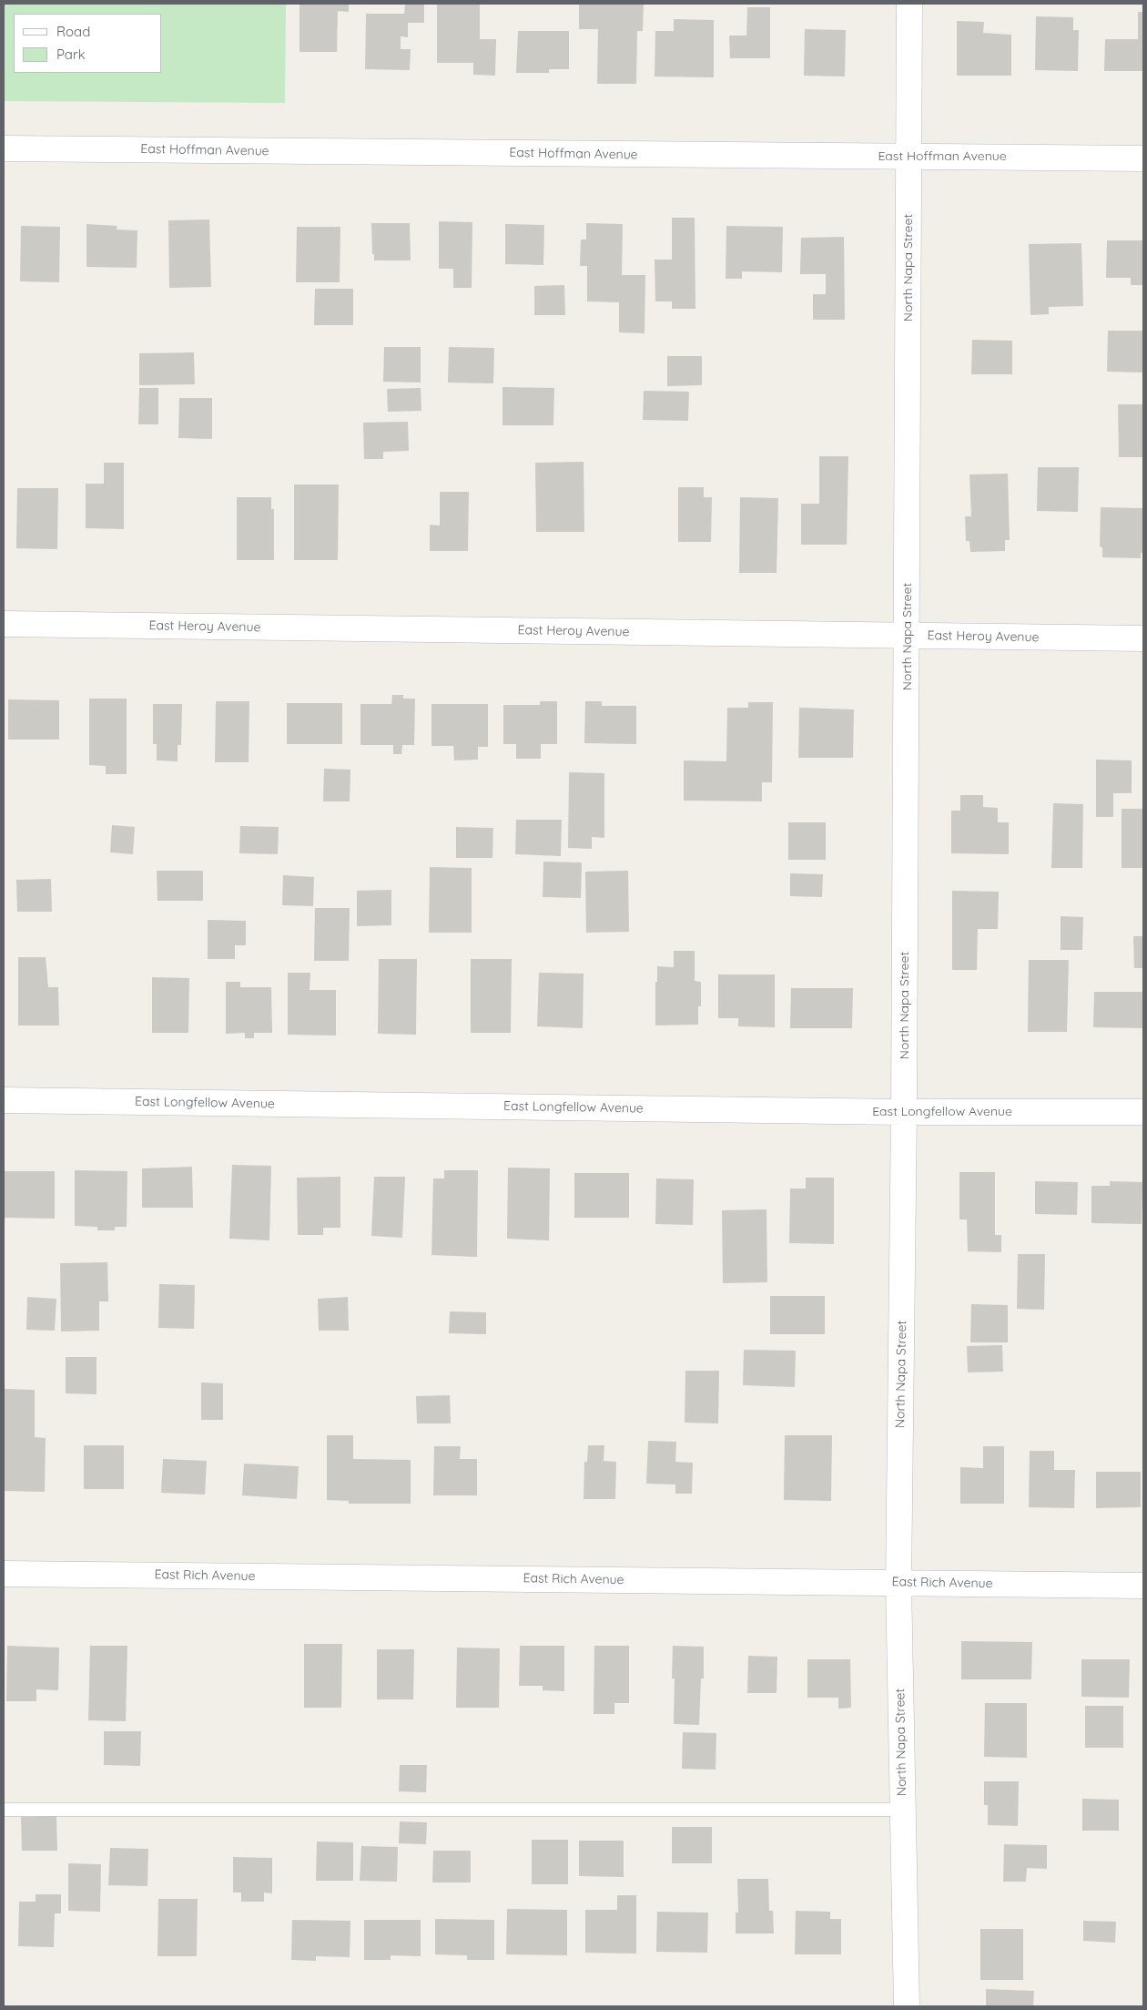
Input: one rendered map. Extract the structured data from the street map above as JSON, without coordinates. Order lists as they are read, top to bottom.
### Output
{
  "streets": {
    "street": [
      "East Hoffman Avenue",
      "North Napa Street",
      "East Heroy Avenue",
      "East Longfellow Avenue",
      "East Rich Avenue"
    ]
  },
  "crossings": [
    ["East Hoffman Avenue", "North Napa Street"],
    ["North Napa Street", "East Heroy Avenue"],
    ["North Napa Street", "East Longfellow Avenue"],
    ["North Napa Street", "East Rich Avenue"]
  ],
  "legend": ["Road", "Park"]
}
